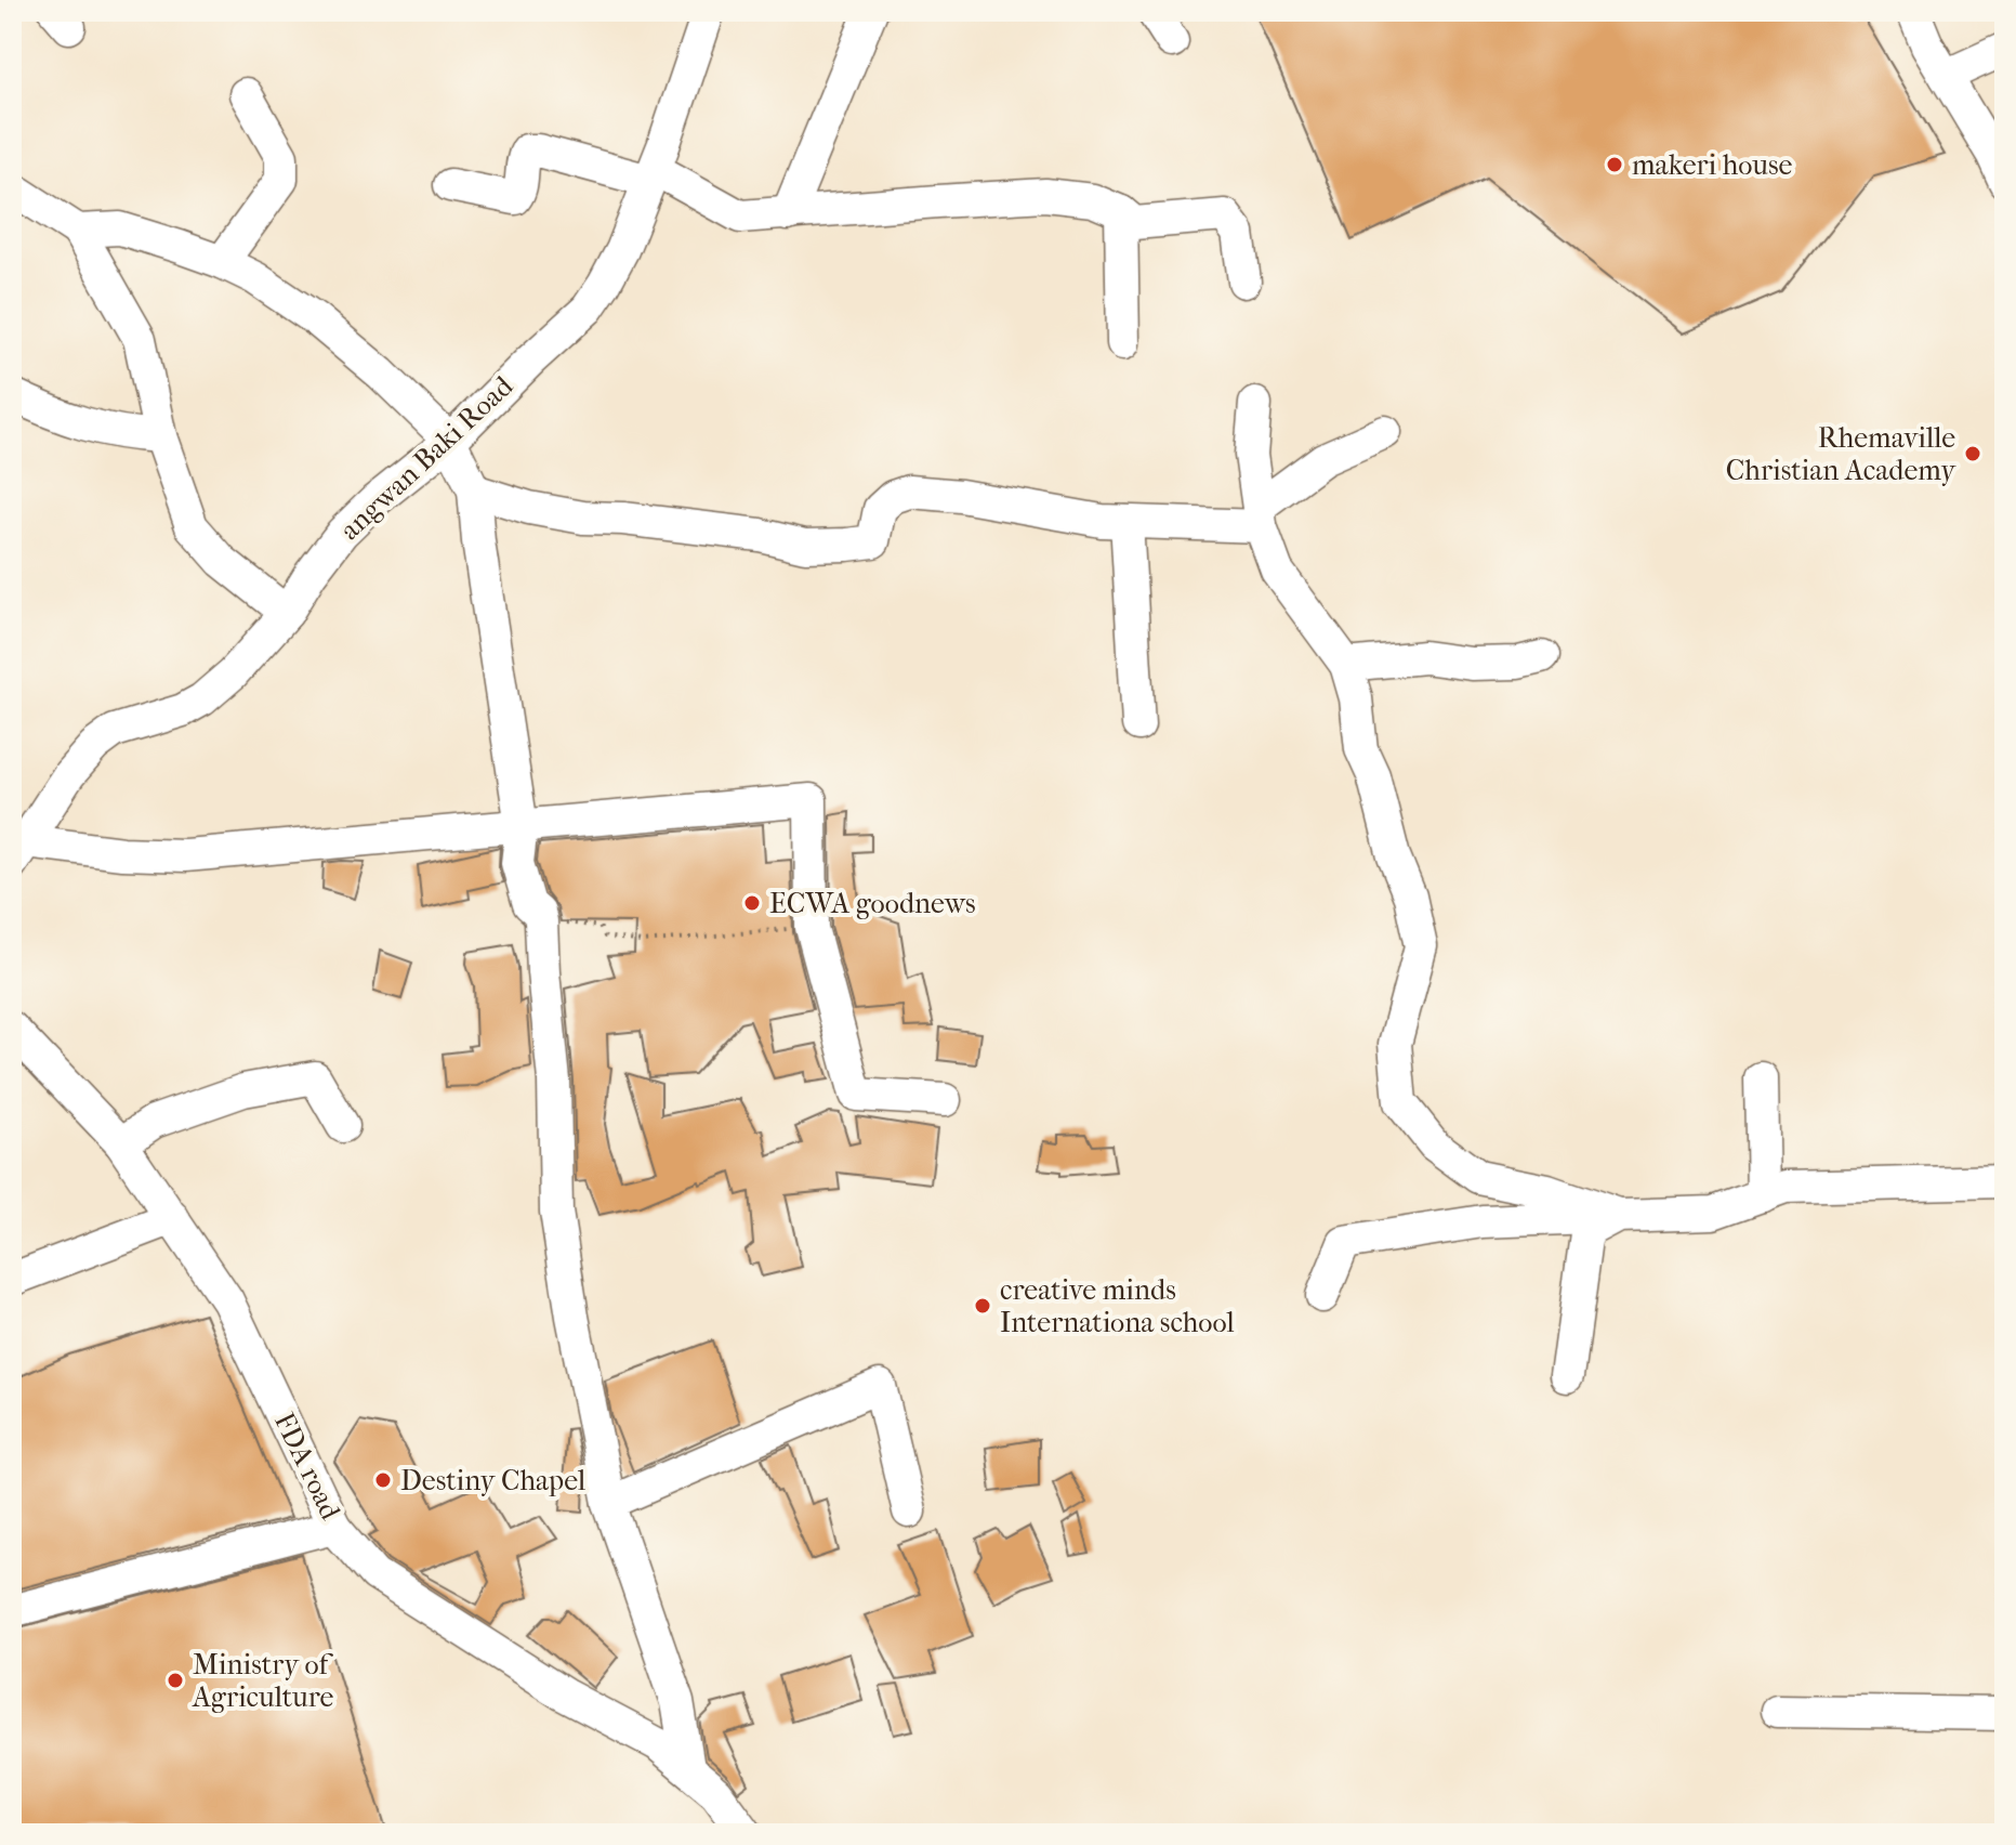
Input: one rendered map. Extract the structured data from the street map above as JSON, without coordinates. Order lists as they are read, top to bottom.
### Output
{
  "streets": {
    "street": ["angwan Baki Road", "FDA road"]
  },
  "places": [
    "makeri house",
    "Rhemaville Christian Academy",
    "ECWA goodnews",
    "creative minds Internationa school",
    "Destiny Chapel",
    "Ministry of Agriculture"
  ]
}
